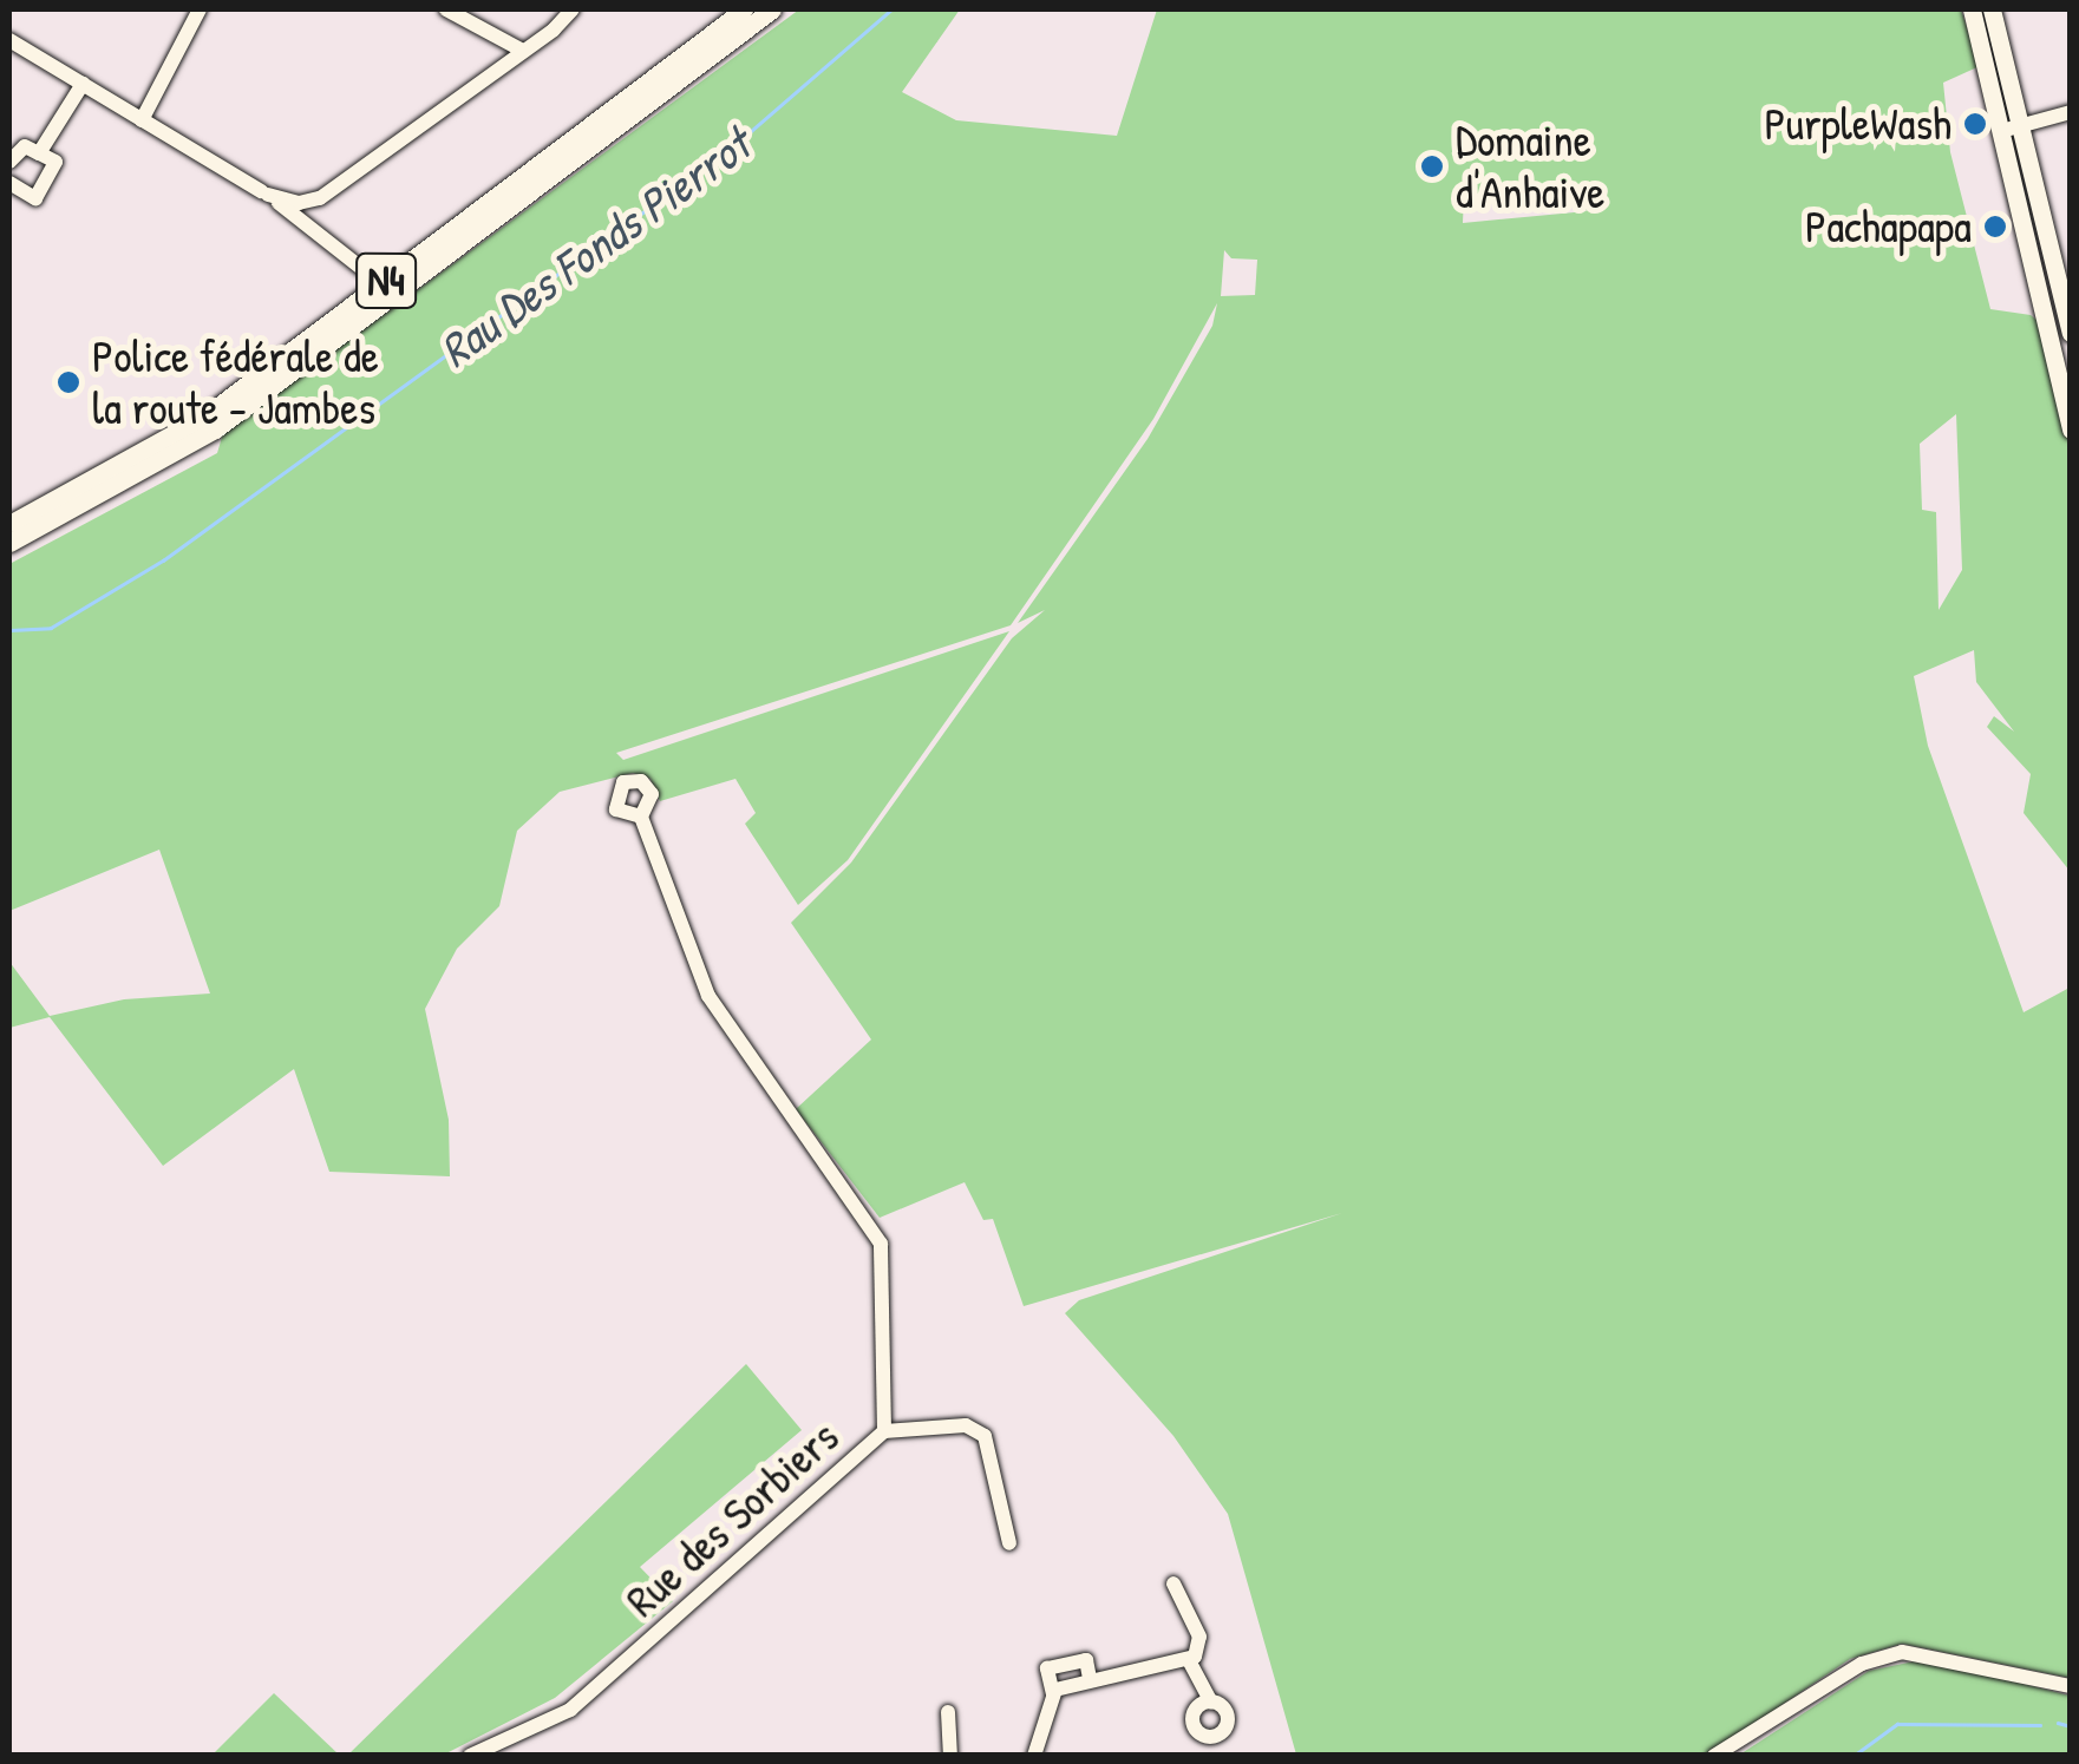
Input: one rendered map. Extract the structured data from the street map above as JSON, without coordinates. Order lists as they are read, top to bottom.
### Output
{
  "streets": {
    "main road": ["N4"],
    "street": ["Rue des Sorbiers"]
  },
  "water": ["Rau Des Fonds Pierrot"],
  "places": [
    "PurpleWash",
    "Domaine d'Anhaive",
    "Pachapapa",
    "Police fédérale de la route - Jambes"
  ]
}
